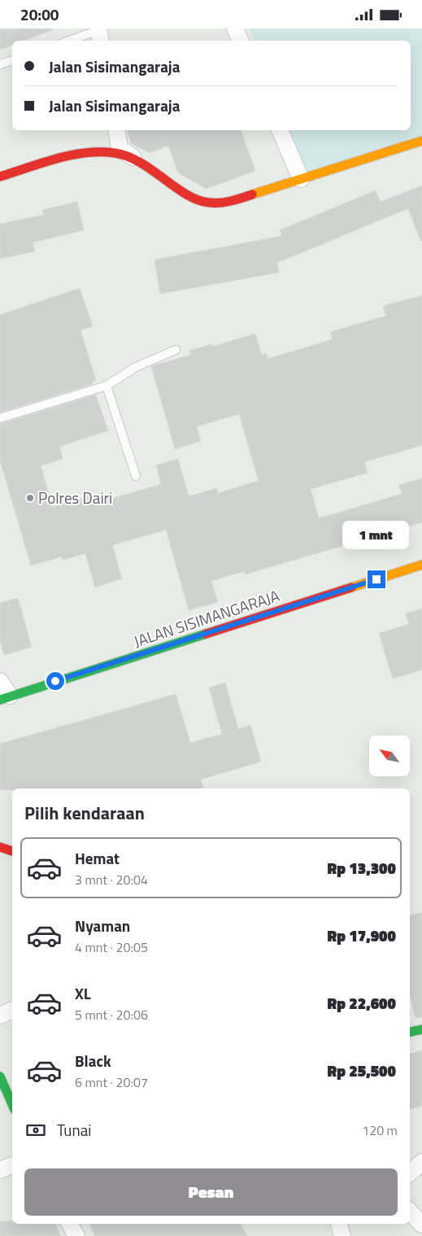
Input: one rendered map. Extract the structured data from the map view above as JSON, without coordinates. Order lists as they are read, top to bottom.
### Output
{
  "streets": {
    "main road": ["JALAN SISIMANGARAJA"]
  },
  "places": ["Polres Dairi"],
  "north": "top left",
  "page": {
    "status": "20:00",
    "banner": ["Jalan Sisimangaraja", "Jalan Sisimangaraja"],
    "bubble": "1 mnt",
    "heading": "Pilih kendaraan",
    "list": [
      {
        "name": "Hemat",
        "note": "3 mnt · 20:04",
        "value": "Rp 13,300"
      },
      {
        "name": "Nyaman",
        "note": "4 mnt · 20:05",
        "value": "Rp 17,900"
      },
      {
        "name": "XL",
        "note": "5 mnt · 20:06",
        "value": "Rp 22,600"
      },
      {
        "name": "Black",
        "note": "6 mnt · 20:07",
        "value": "Rp 25,500"
      }
    ],
    "pay": ["Tunai", "120 m"],
    "buttons": "Pesan"
  }
}
